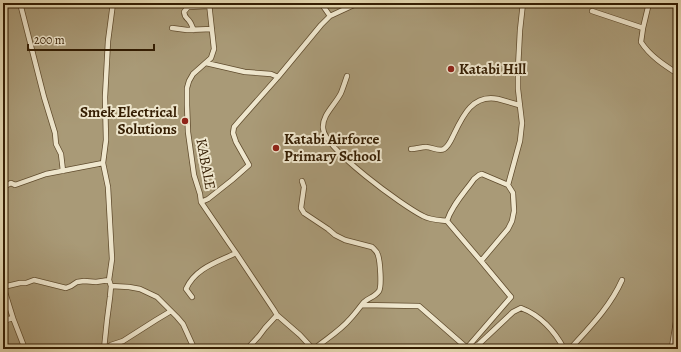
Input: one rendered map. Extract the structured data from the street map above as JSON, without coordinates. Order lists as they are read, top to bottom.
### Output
{
  "streets": {
    "street": ["KABALE"]
  },
  "places": ["Katabi Hill", "Smek Electrical Solutions", "Katabi Airforce Primary School"],
  "scale_bar": "200 m"
}
